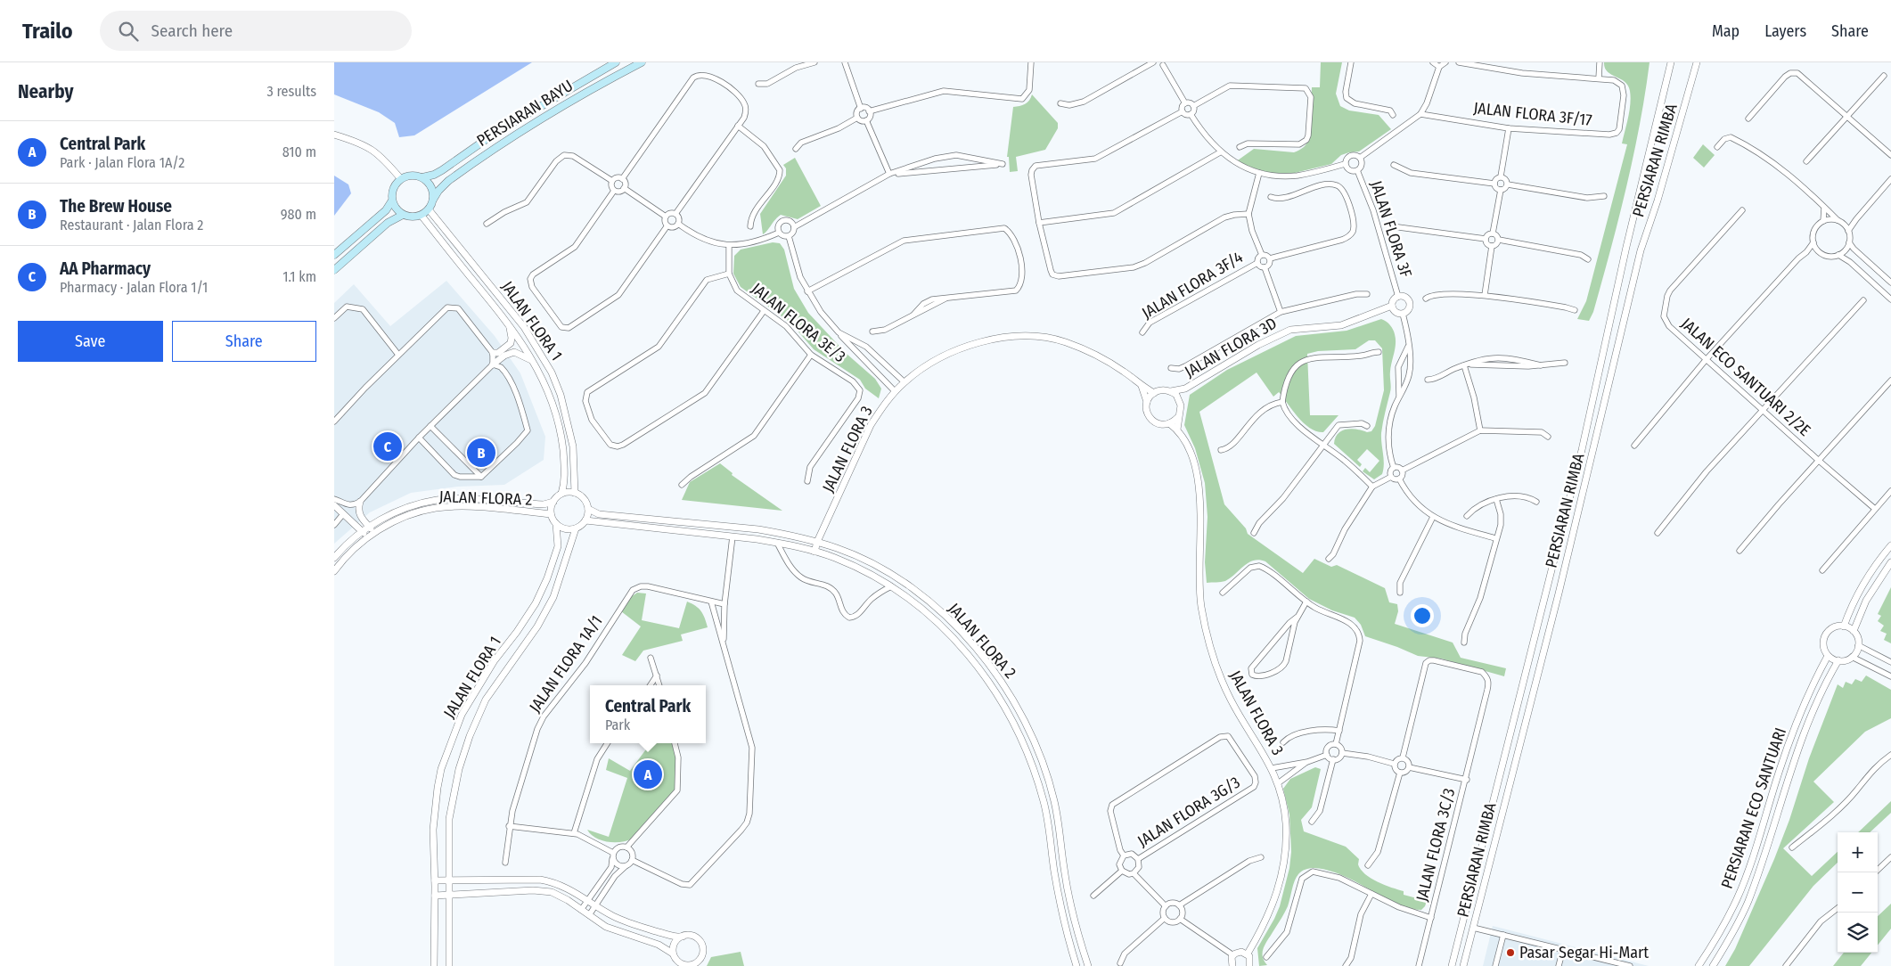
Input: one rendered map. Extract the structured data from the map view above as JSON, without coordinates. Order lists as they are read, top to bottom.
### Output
{
  "streets": {
    "main road": ["PERSIARAN BAYU"],
    "street": [
      "JALAN FLORA 3F/17",
      "PERSIARAN RIMBA",
      "JALAN FLORA 3F",
      "JALAN FLORA 3F/4",
      "JALAN FLORA 1",
      "JALAN FLORA 3E/3",
      "JALAN FLORA 3D",
      "JALAN ECO SANTUARI 2/2E",
      "JALAN FLORA 3",
      "JALAN FLORA 2",
      "JALAN FLORA 1A/1",
      "PERSIARAN ECO SANTUARI",
      "JALAN FLORA 3G/3",
      "JALAN FLORA 3C/3"
    ]
  },
  "crossings": [
    ["PERSIARAN BAYU", "JALAN FLORA 1"],
    ["JALAN FLORA 3F", "JALAN FLORA 3D"],
    ["JALAN FLORA 1", "JALAN FLORA 2"],
    ["JALAN FLORA 3D", "JALAN FLORA 3"],
    ["JALAN FLORA 3", "JALAN FLORA 2"]
  ],
  "places": ["Pasar Segar Hi-Mart"],
  "page": {
    "header": "Trailo",
    "search": "Search here",
    "nav": ["Map", "Layers", "Share"],
    "heading": ["Nearby", "3 results"],
    "list": [
      {
        "mark": "A",
        "name": "Central Park",
        "note": "Park · Jalan Flora 1A/2",
        "value": "810 m"
      },
      {
        "mark": "B",
        "name": "The Brew House",
        "note": "Restaurant · Jalan Flora 2",
        "value": "980 m"
      },
      {
        "mark": "C",
        "name": "AA Pharmacy",
        "note": "Pharmacy · Jalan Flora 1/1",
        "value": "1.1 km"
      }
    ],
    "buttons": ["Save", "Share"],
    "pins": ["C", "B", "A"],
    "popup": ["Central Park", "Park"],
    "map_buttons": ["+", "−"]
  }
}
